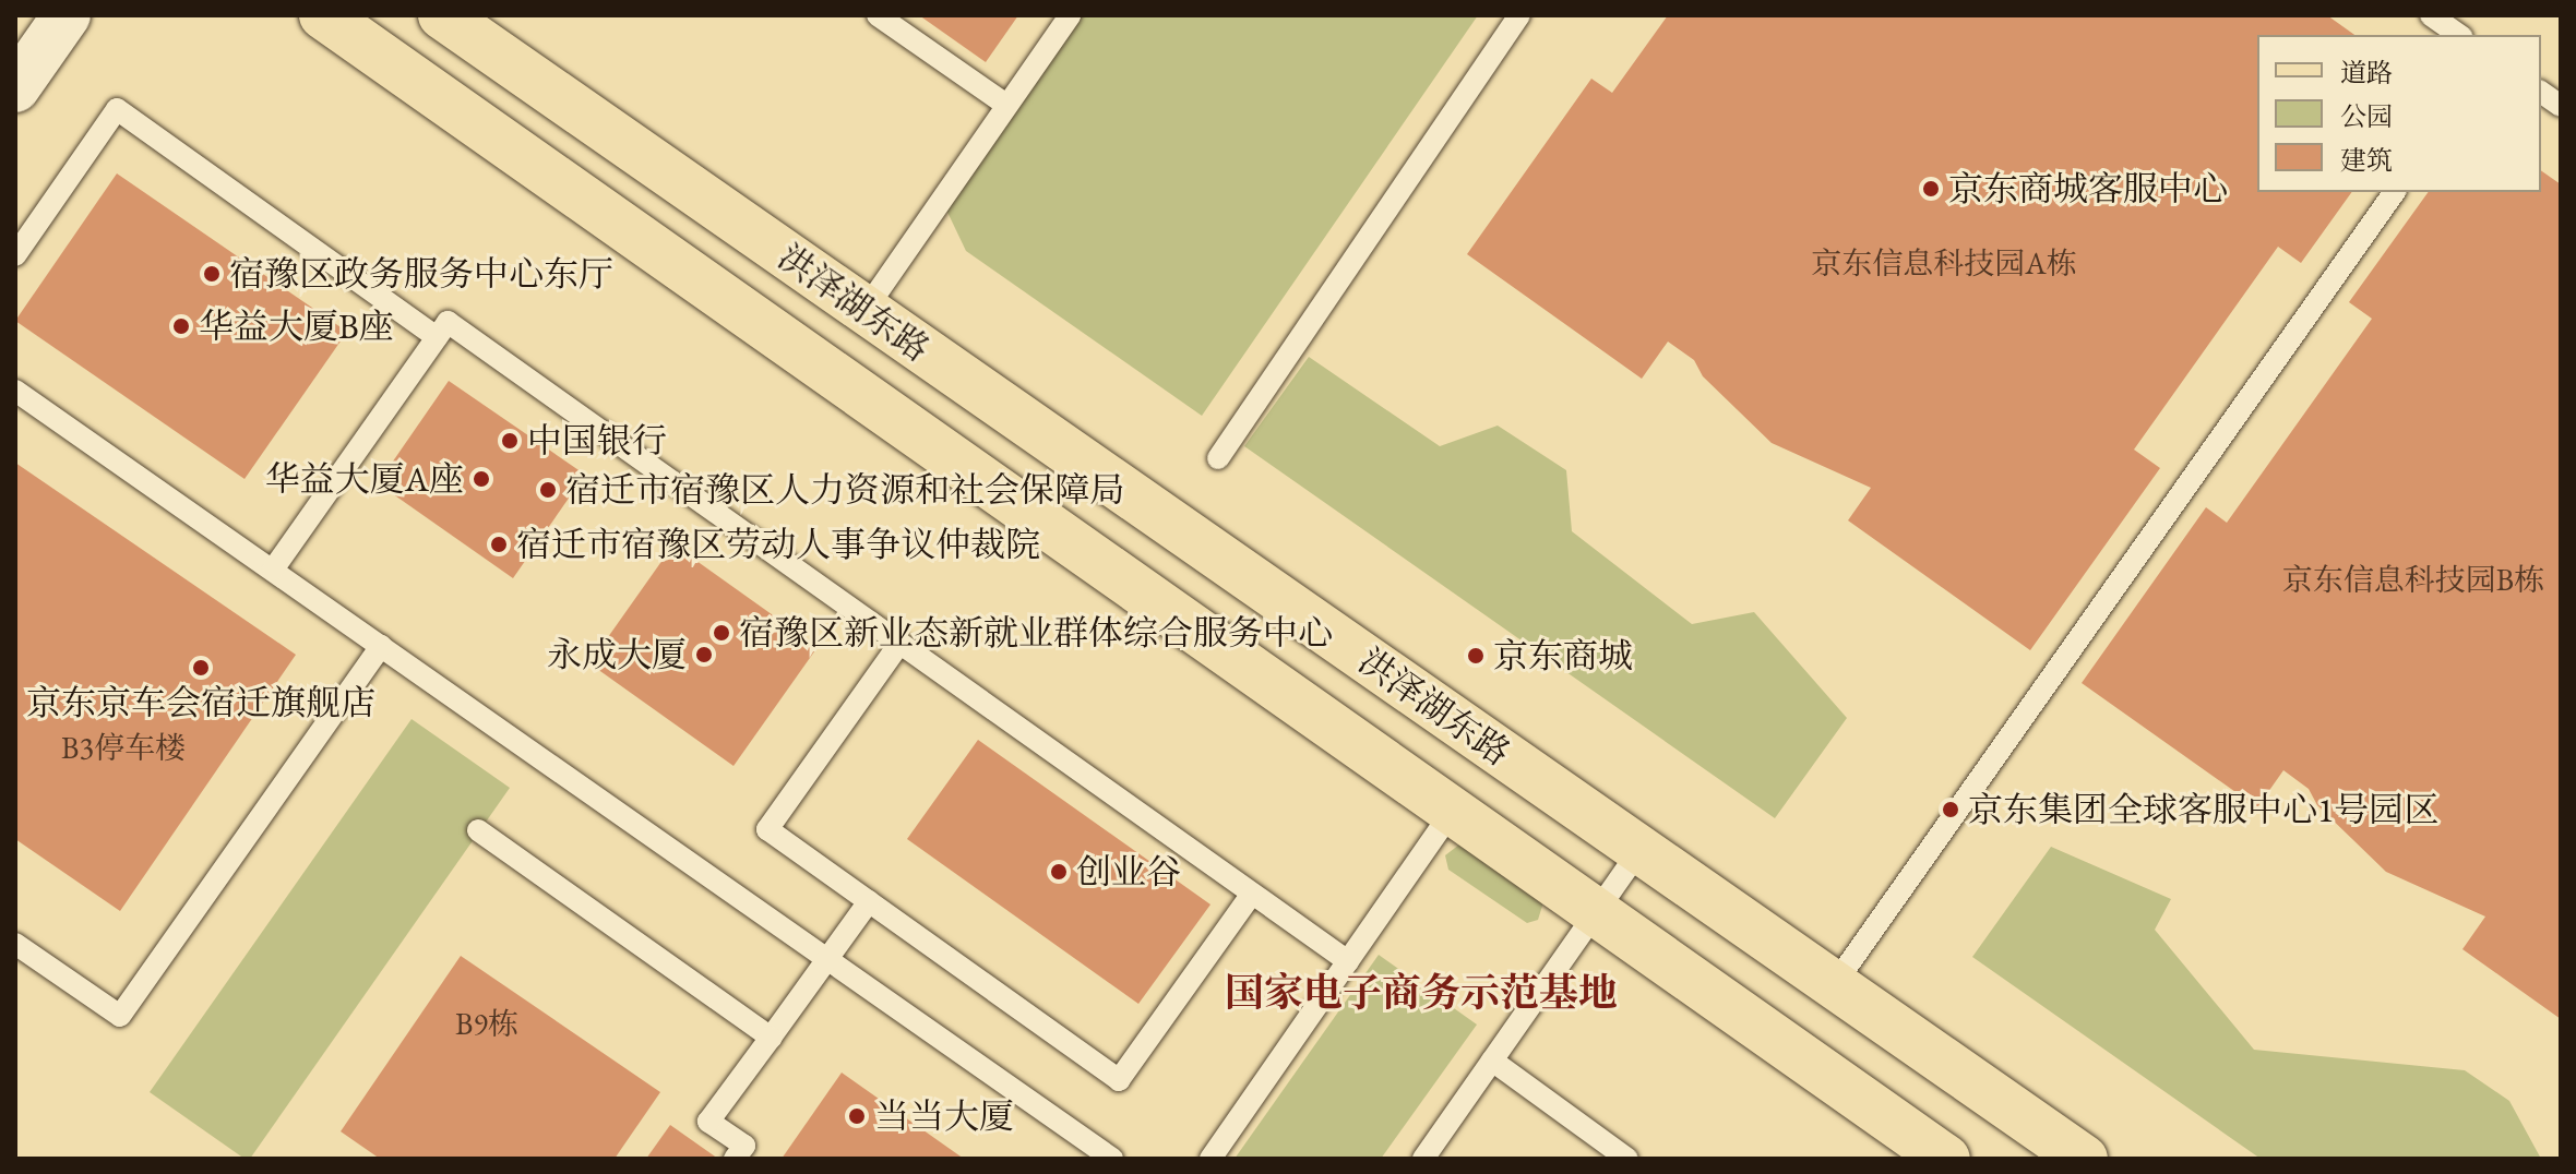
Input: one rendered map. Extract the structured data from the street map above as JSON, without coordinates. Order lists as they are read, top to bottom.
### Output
{
  "streets": {
    "main road": ["洪泽湖东路"]
  },
  "districts": ["国家电子商务示范基地"],
  "places": [
    "京东商城客服中心",
    "宿豫区政务服务中心东厅",
    "华益大厦B座",
    "中国银行",
    "华益大厦A座",
    "宿迁市宿豫区人力资源和社会保障局",
    "宿迁市宿豫区劳动人事争议仲裁院",
    "宿豫区新业态新就业群体综合服务中心",
    "永成大厦",
    "京东商城",
    "京东京车会宿迁旗舰店",
    "京东集团全球客服中心1号园区",
    "创业谷",
    "当当大厦"
  ],
  "house_numbers": [
    "京东信息科技园A栋",
    "京东信息科技园B栋",
    "B3停车楼",
    "B9栋"
  ],
  "legend": ["道路", "公园", "建筑"]
}
